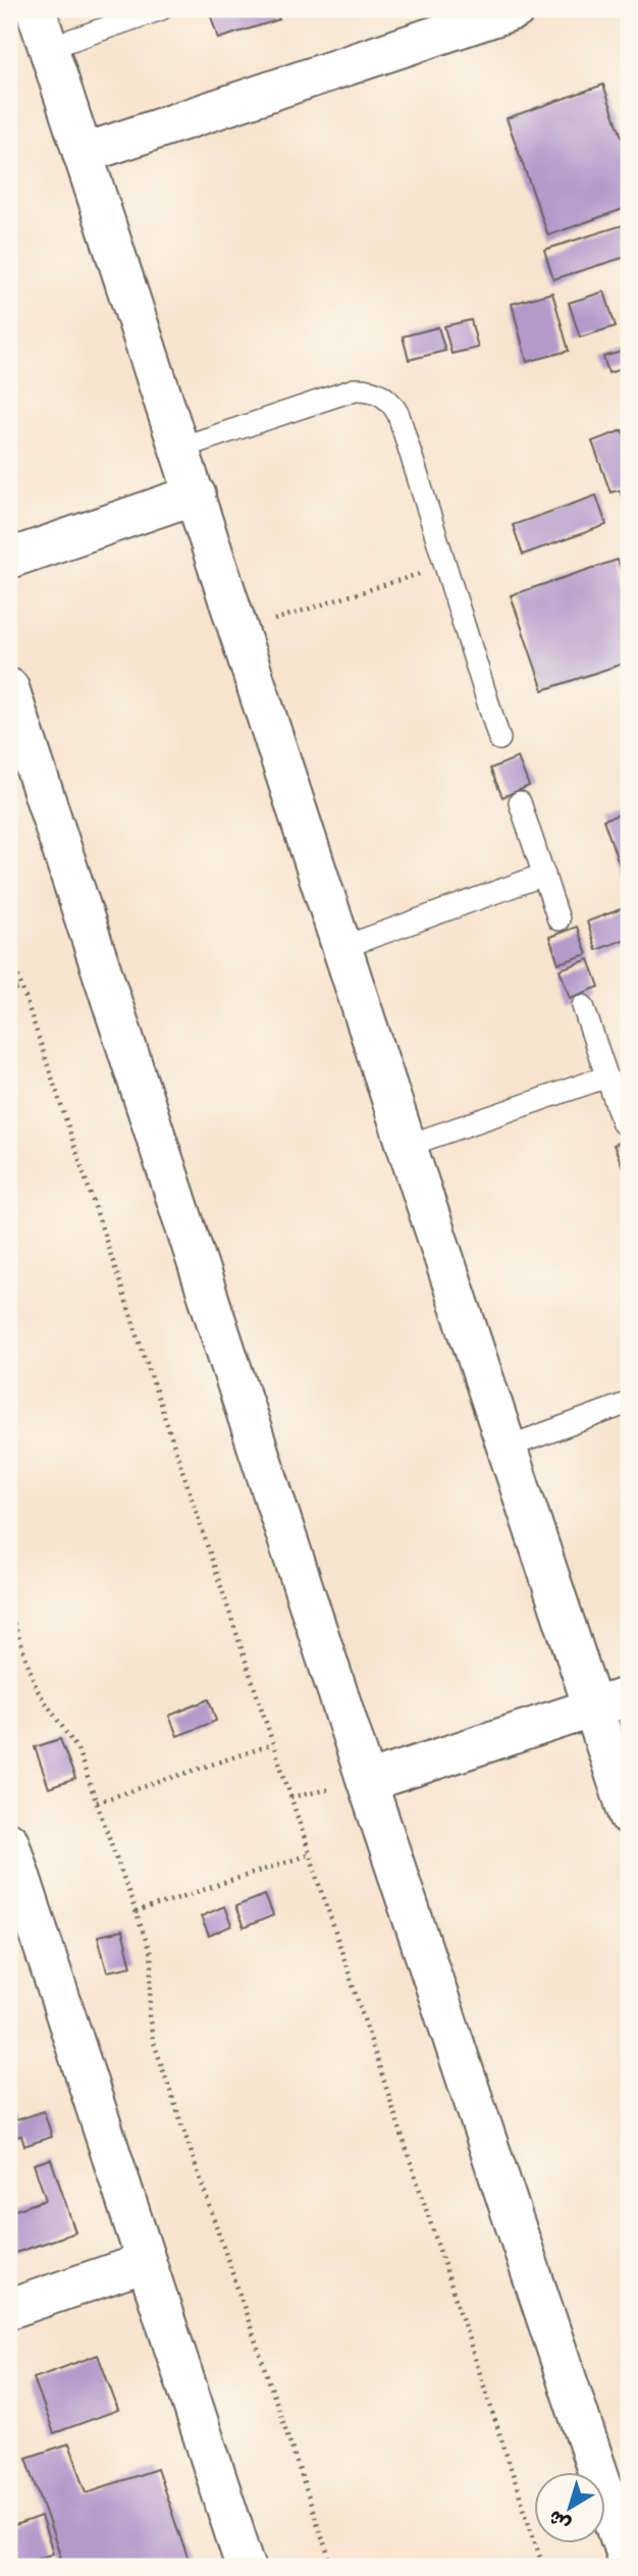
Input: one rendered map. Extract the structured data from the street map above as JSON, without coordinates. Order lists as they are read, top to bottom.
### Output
{
  "north": "bottom left"
}
